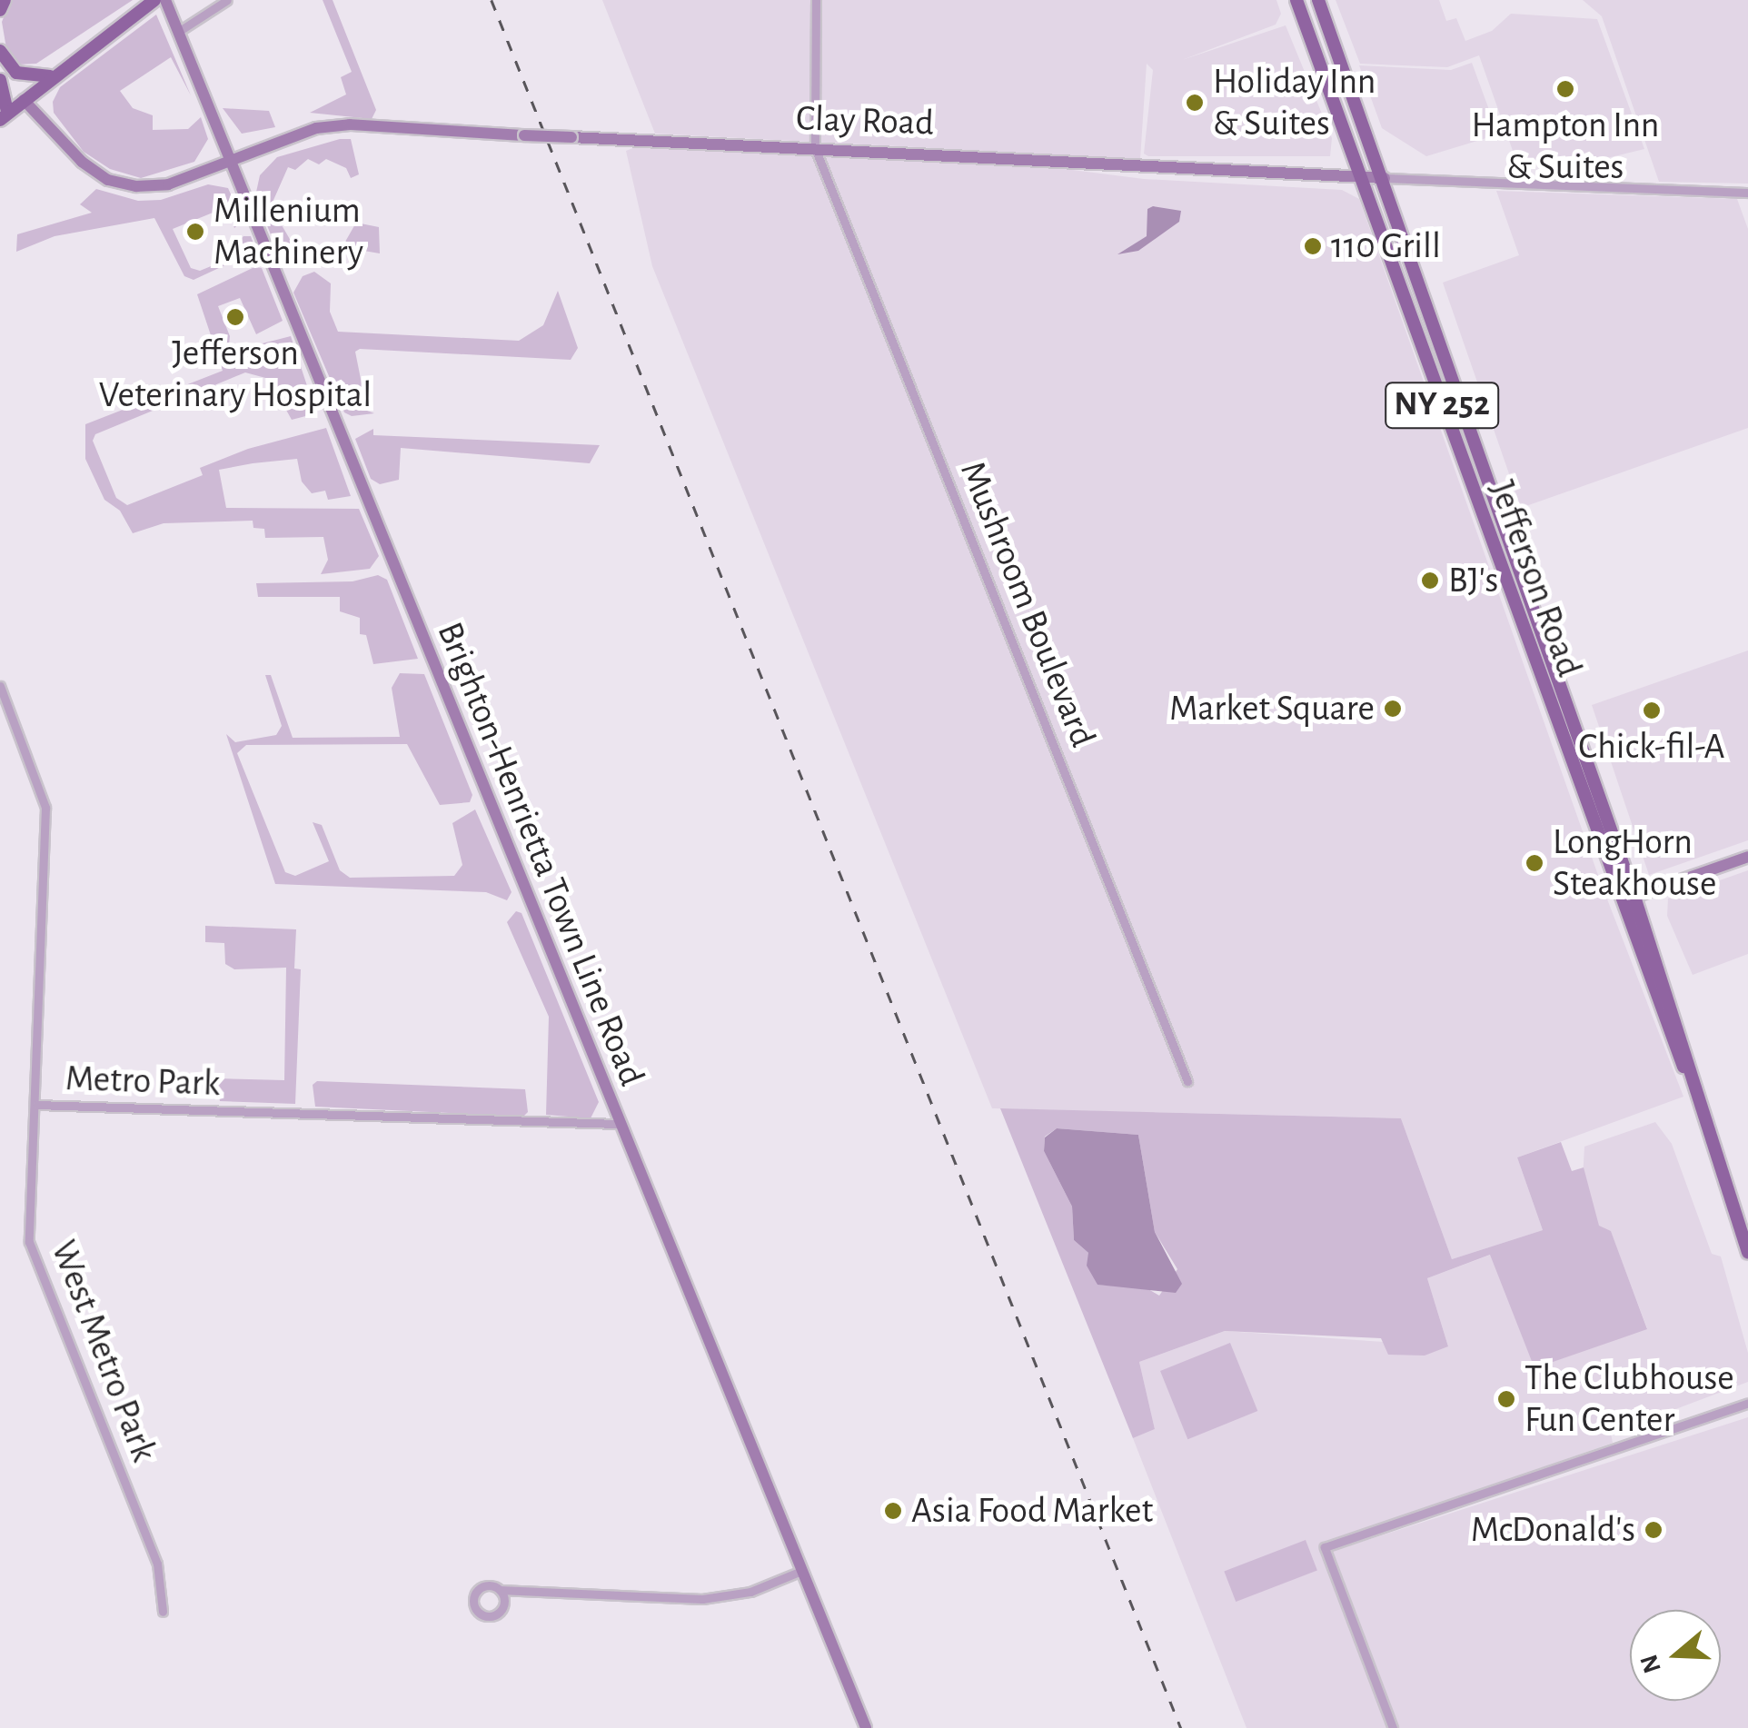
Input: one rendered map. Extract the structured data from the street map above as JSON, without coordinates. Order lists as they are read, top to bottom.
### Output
{
  "streets": {
    "main road": ["NY 252", "Jefferson Road"],
    "street": [
      "Clay Road",
      "Mushroom Boulevard",
      "Brighton-Henrietta Town Line Road",
      "Metro Park",
      "West Metro Park"
    ]
  },
  "crossings": [
    ["Clay Road", "Jefferson Road"],
    ["Clay Road", "Mushroom Boulevard"],
    ["Clay Road", "Brighton-Henrietta Town Line Road"],
    ["Brighton-Henrietta Town Line Road", "Metro Park"],
    ["Metro Park", "West Metro Park"]
  ],
  "places": [
    "Hampton Inn & Suites",
    "Holiday Inn & Suites",
    "Millenium Machinery",
    "110 Grill",
    "Jefferson Veterinary Hospital",
    "BJ's",
    "Market Square",
    "Chick-fil-A",
    "LongHorn Steakhouse",
    "The Clubhouse Fun Center",
    "Asia Food Market",
    "McDonald's"
  ],
  "north": "left"
}
